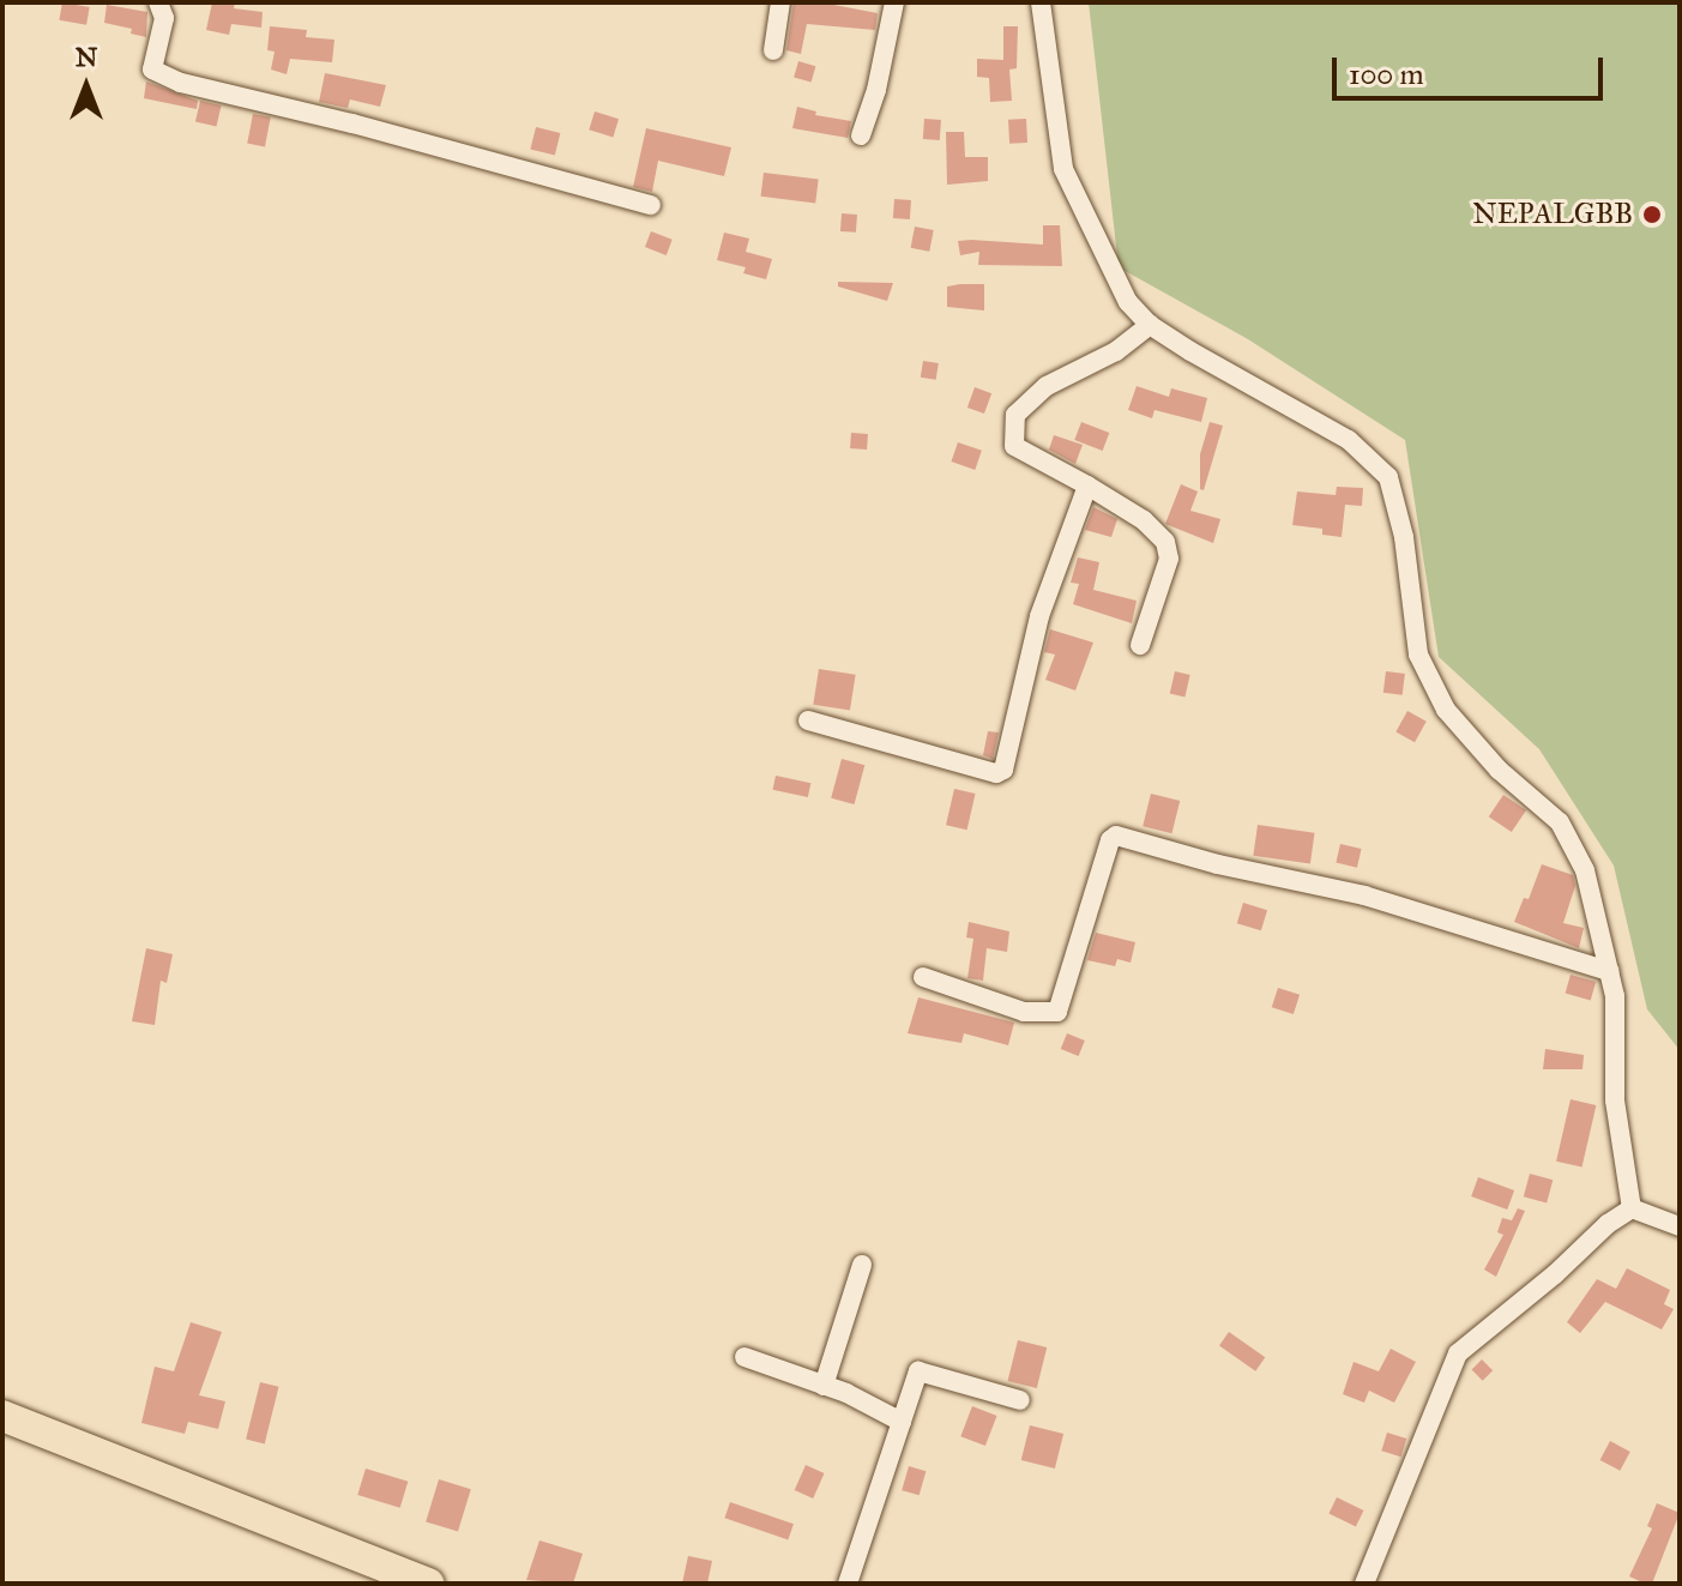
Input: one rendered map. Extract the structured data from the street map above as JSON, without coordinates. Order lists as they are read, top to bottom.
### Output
{
  "places": ["NEPALGBB"],
  "scale_bar": "100 m",
  "north": "top"
}
